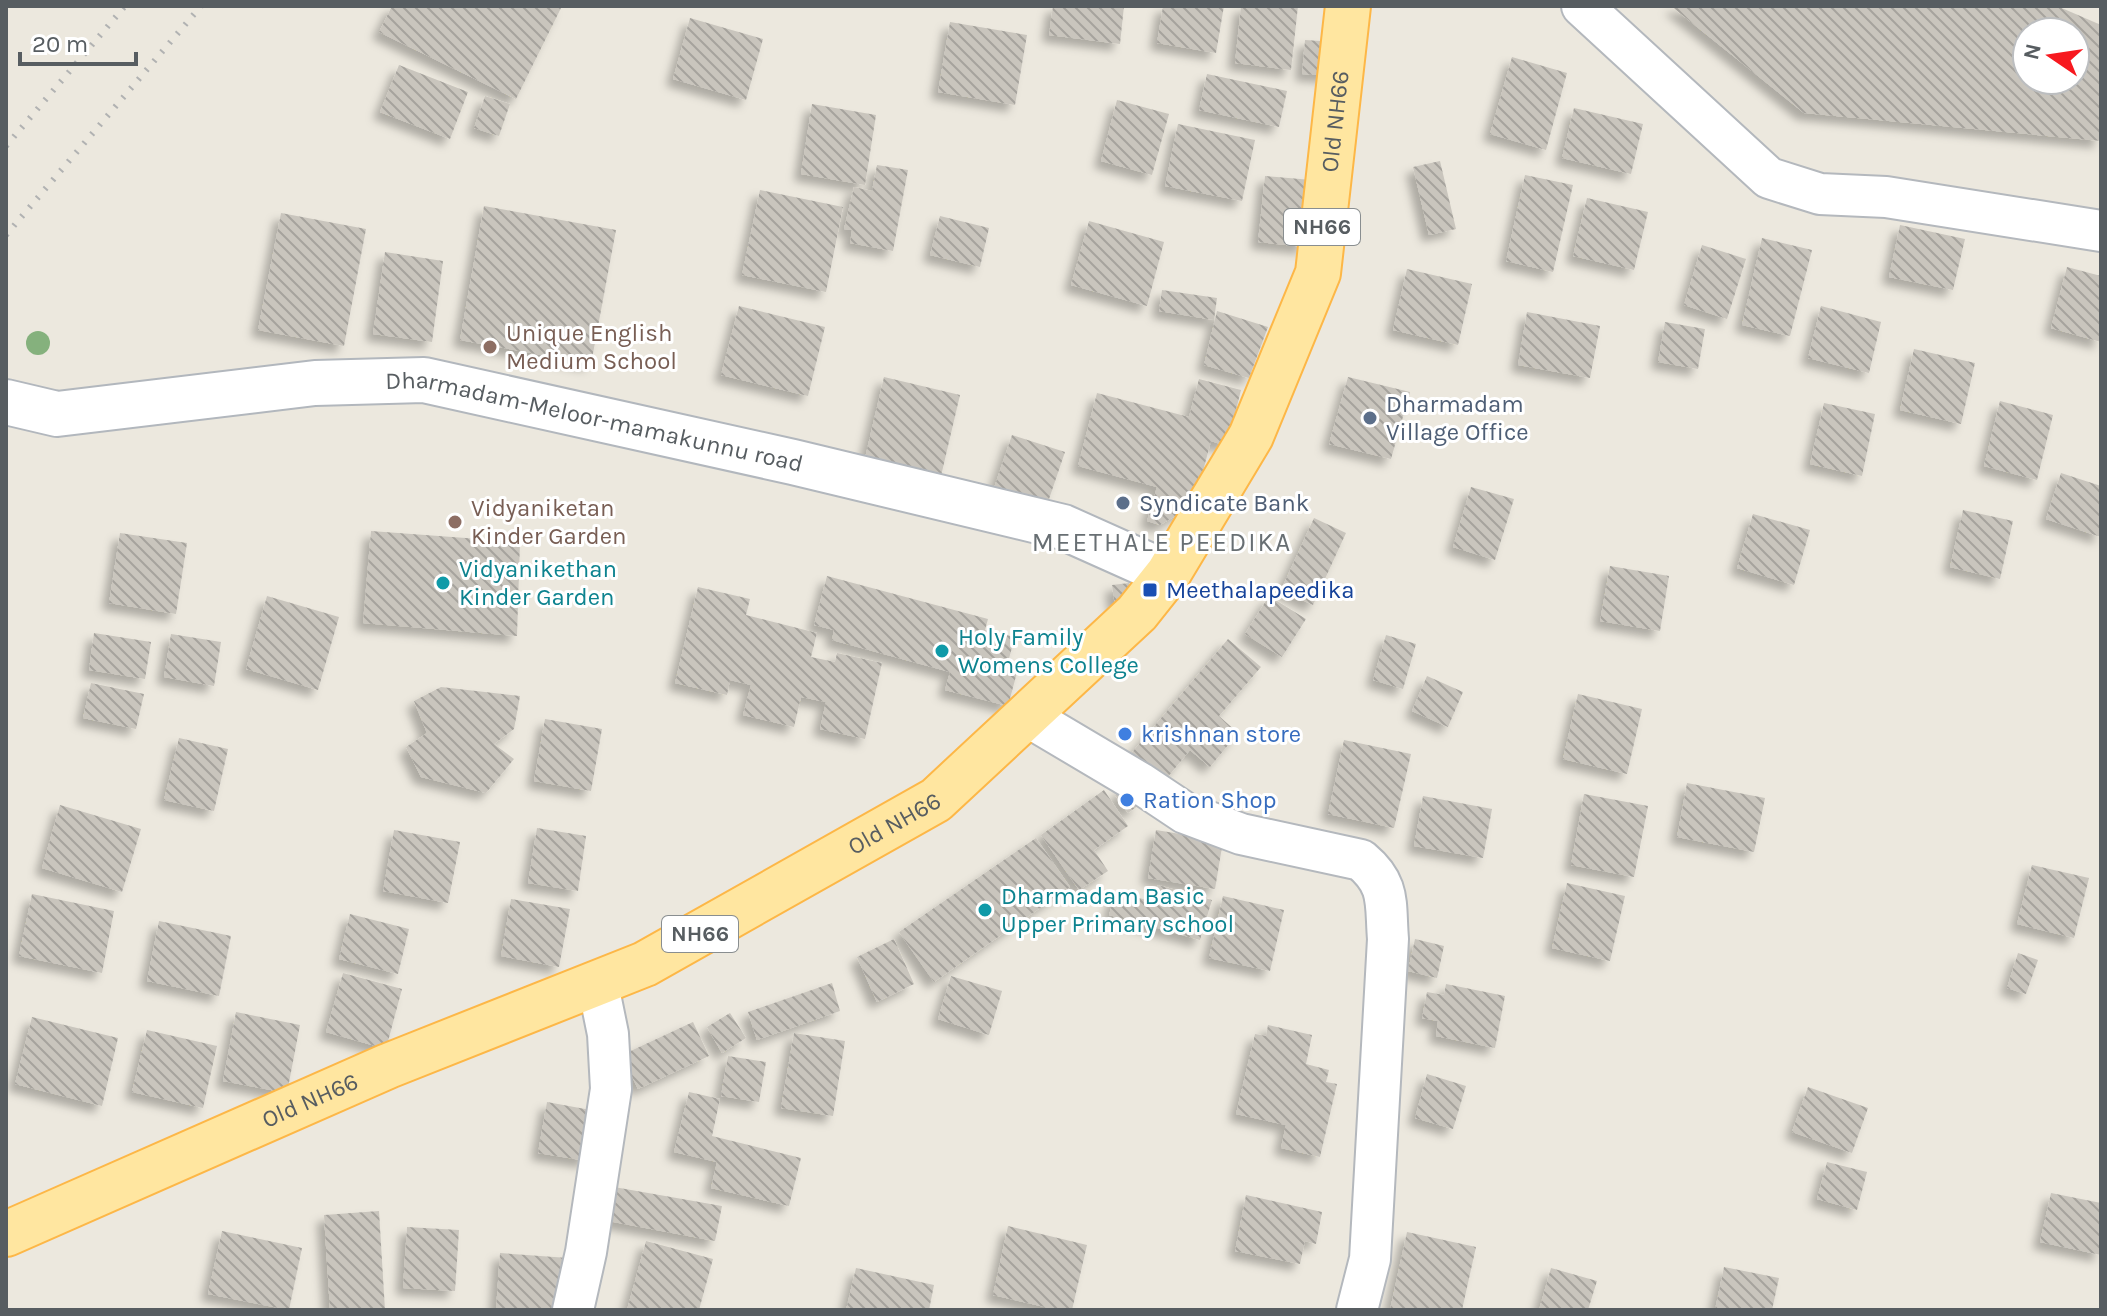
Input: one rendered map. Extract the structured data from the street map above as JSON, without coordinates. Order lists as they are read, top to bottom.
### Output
{
  "streets": {
    "main road": ["Old NH66", "NH66", "Dharmadam-Meloor-mamakunnu road"]
  },
  "crossings": [
    ["Old NH66", "Dharmadam-Meloor-mamakunnu road"]
  ],
  "districts": ["MEETHALE PEEDIKA"],
  "places": {
    "other": [
      "Unique English Medium School",
      "Dharmadam Village Office",
      "Syndicate Bank",
      "Vidyaniketan Kinder Garden",
      "Vidyanikethan Kinder Garden",
      "Holy Family Womens College",
      "krishnan store",
      "Ration Shop",
      "Dharmadam Basic Upper Primary school"
    ],
    "transit": ["Meethalapeedika"]
  },
  "scale_bar": "20 m",
  "north": "left"
}
